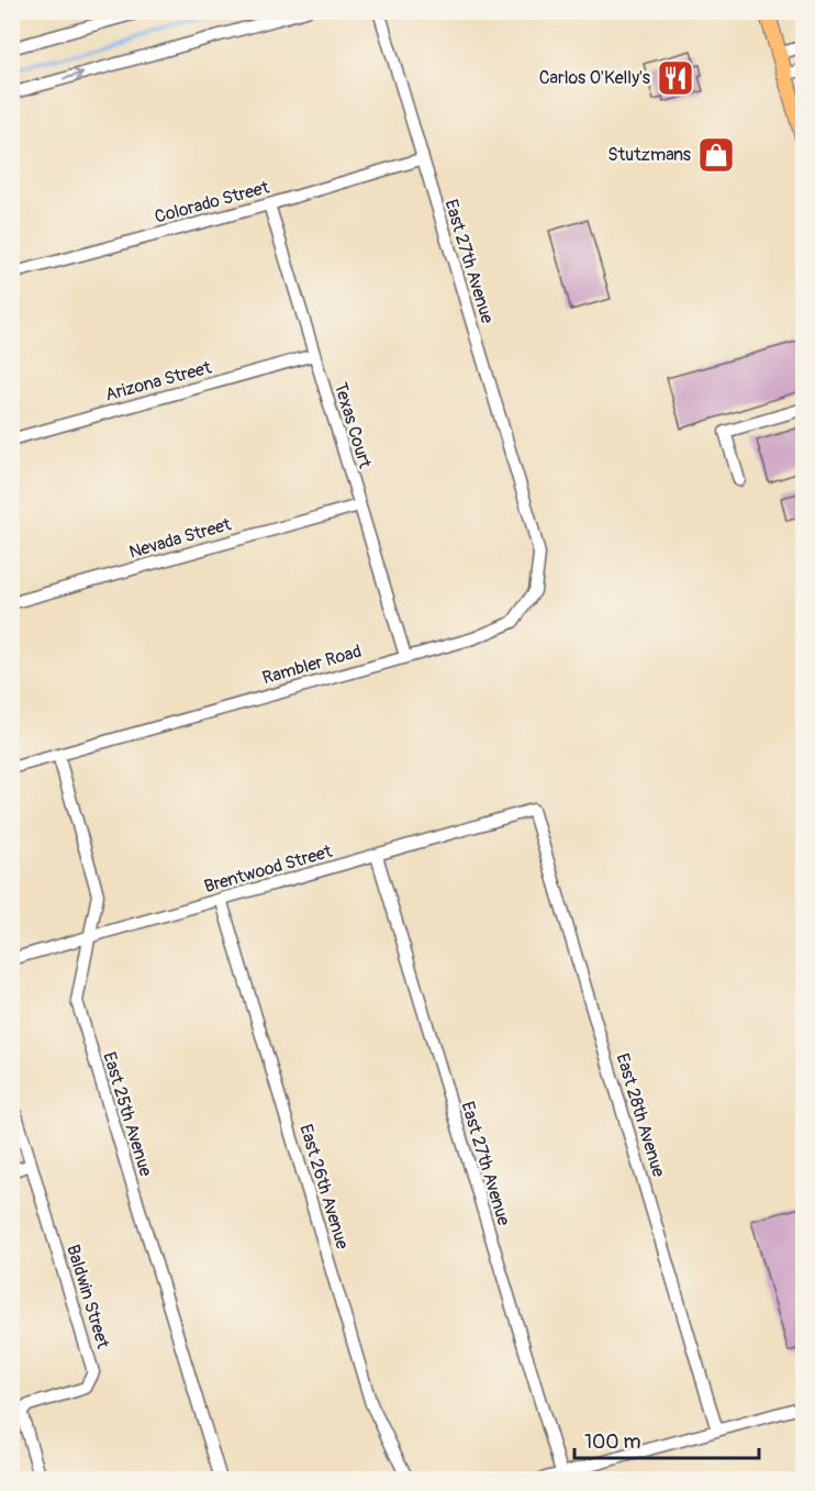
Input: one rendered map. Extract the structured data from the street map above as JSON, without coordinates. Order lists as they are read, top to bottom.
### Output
{
  "streets": {
    "street": [
      "Colorado Street",
      "East 27th Avenue",
      "Arizona Street",
      "Texas Court",
      "Nevada Street",
      "Rambler Road",
      "Brentwood Street",
      "East 25th Avenue",
      "East 28th Avenue",
      "East 26th Avenue",
      "Baldwin Street"
    ]
  },
  "crossings": [
    ["Colorado Street", "East 27th Avenue"],
    ["Colorado Street", "Texas Court"],
    ["East 27th Avenue", "Rambler Road"],
    ["East 27th Avenue", "Brentwood Street"],
    ["Arizona Street", "Texas Court"],
    ["Texas Court", "Nevada Street"],
    ["Texas Court", "Rambler Road"],
    ["Rambler Road", "East 25th Avenue"],
    ["Brentwood Street", "East 25th Avenue"],
    ["Brentwood Street", "East 28th Avenue"],
    ["Brentwood Street", "East 26th Avenue"]
  ],
  "places": {
    "restaurant": ["Carlos O'Kelly's"],
    "shop": ["Stutzmans"]
  },
  "scale_bar": "100 m"
}
